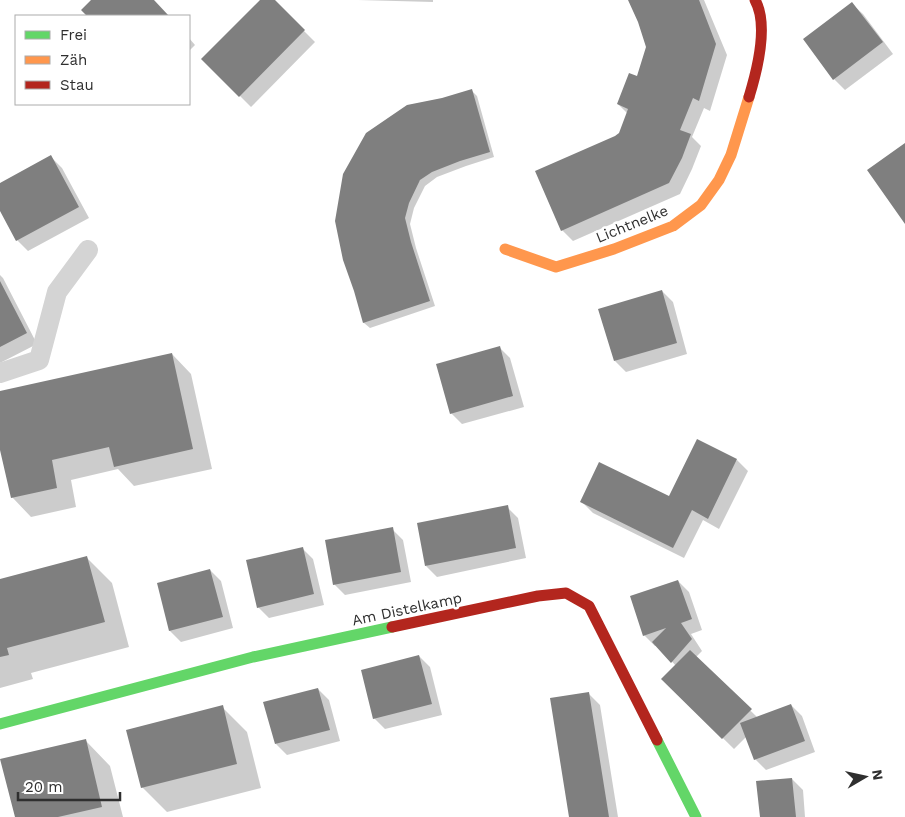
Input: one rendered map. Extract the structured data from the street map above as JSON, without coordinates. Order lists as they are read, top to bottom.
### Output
{
  "streets": {
    "street": ["Lichtnelke", "Am Distelkamp"]
  },
  "legend": ["Frei", "Zäh", "Stau"],
  "scale_bar": "20 m",
  "north": "right"
}
